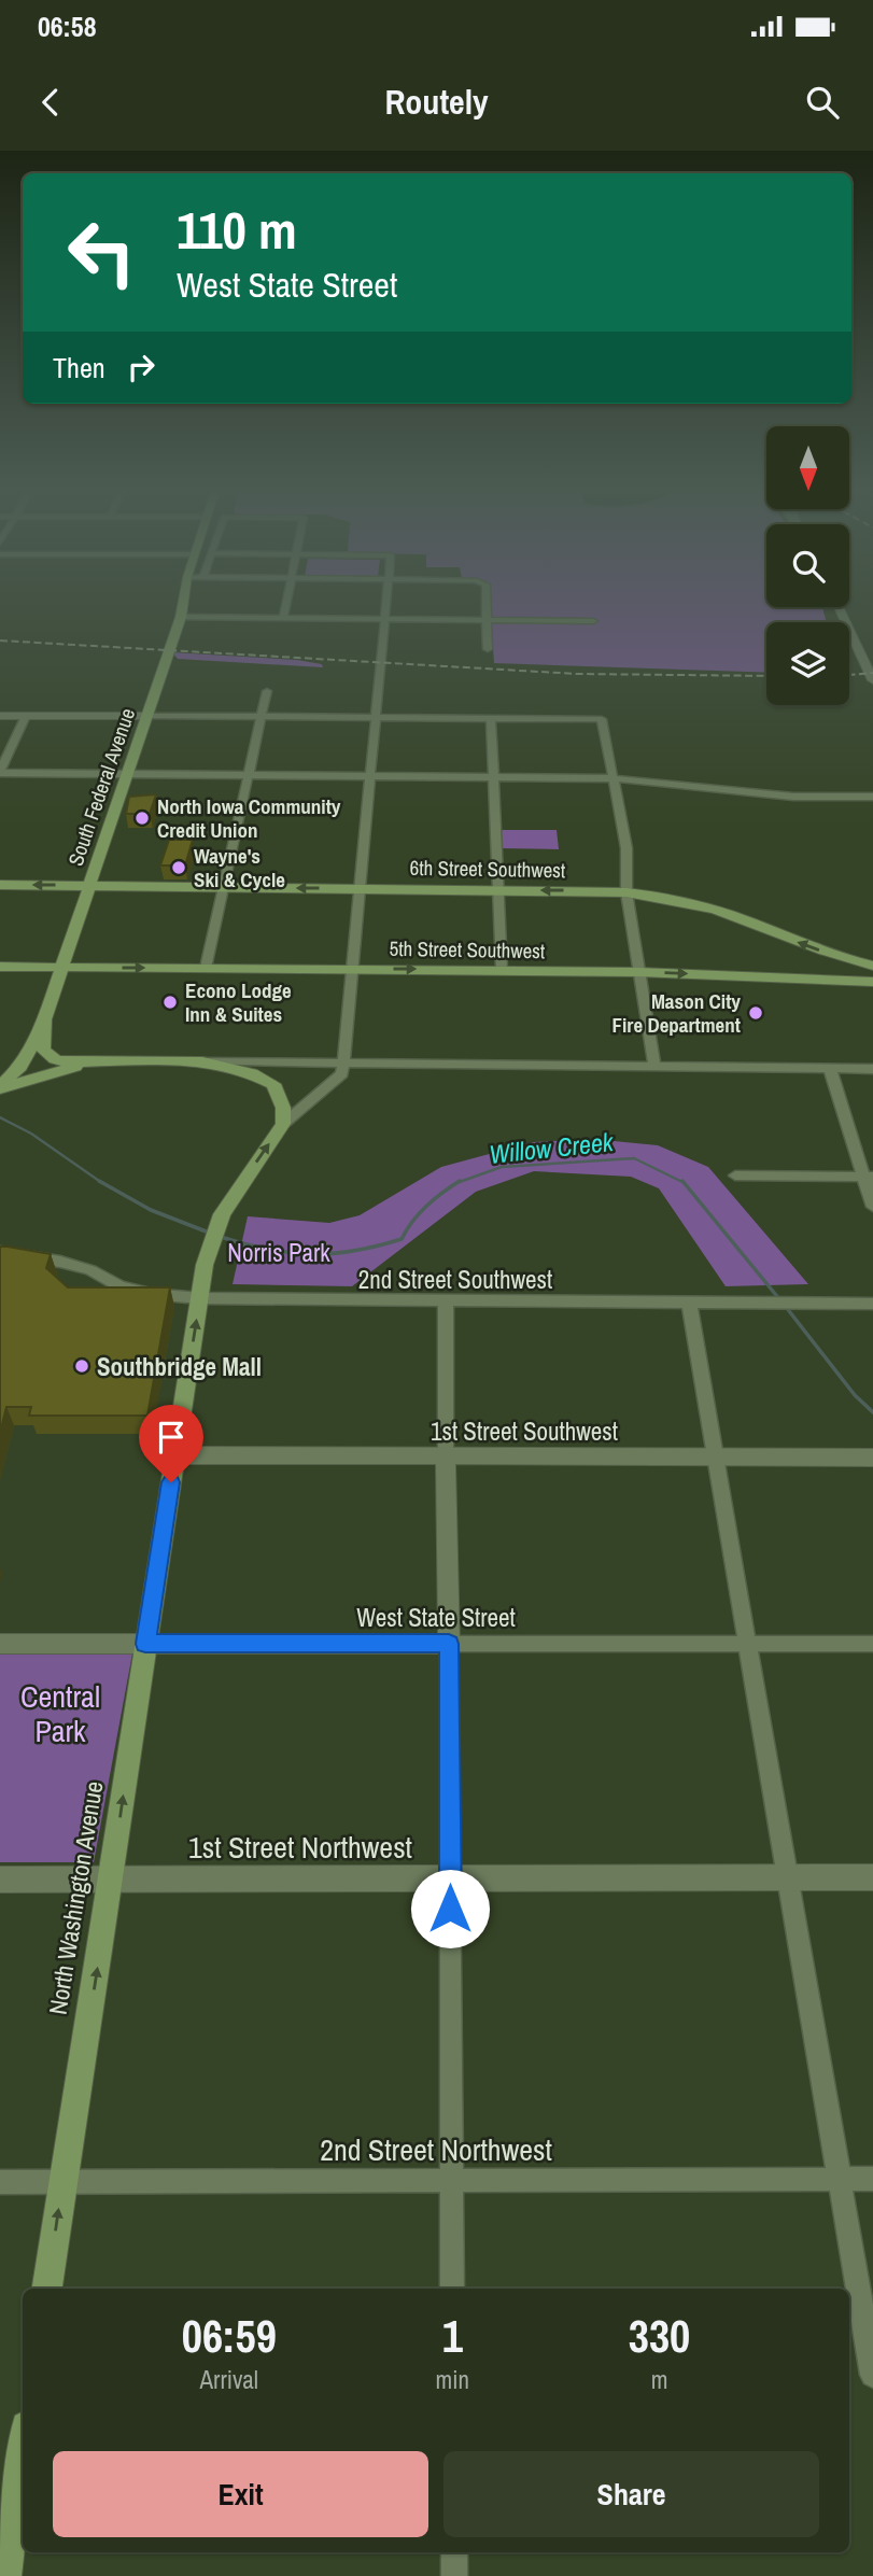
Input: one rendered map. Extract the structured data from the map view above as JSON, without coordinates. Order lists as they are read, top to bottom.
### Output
{
  "streets": {
    "main road": [
      "South Federal Avenue",
      "6th Street Southwest",
      "5th Street Southwest",
      "1st Street Southwest",
      "West State Street",
      "1st Street Northwest",
      "North Washington Avenue"
    ],
    "street": ["2nd Street Southwest", "2nd Street Northwest"]
  },
  "crossings": [
    ["South Federal Avenue", "6th Street Southwest"],
    ["South Federal Avenue", "5th Street Southwest"],
    ["2nd Street Southwest", "North Washington Avenue"],
    ["1st Street Southwest", "North Washington Avenue"],
    ["West State Street", "North Washington Avenue"],
    ["1st Street Northwest", "North Washington Avenue"],
    ["North Washington Avenue", "2nd Street Northwest"]
  ],
  "one_way": ["6th Street Southwest", "5th Street Southwest", "North Washington Avenue"],
  "water": ["Willow Creek"],
  "parks": ["Norris Park", "Central Park"],
  "places": [
    "North Iowa Community Credit Union",
    "Wayne's Ski & Cycle",
    "Econo Lodge Inn & Suites",
    "Mason City Fire Department",
    "Southbridge Mall"
  ],
  "north": "bottom",
  "page": {
    "status": "06:58",
    "header": "Routely",
    "turn": ["110 m", "West State Street"],
    "then": "Then",
    "eta": [
      "06:59",
      "Arrival",
      "1",
      "min",
      "330",
      "m"
    ],
    "buttons": ["Exit", "Share"]
  }
}
